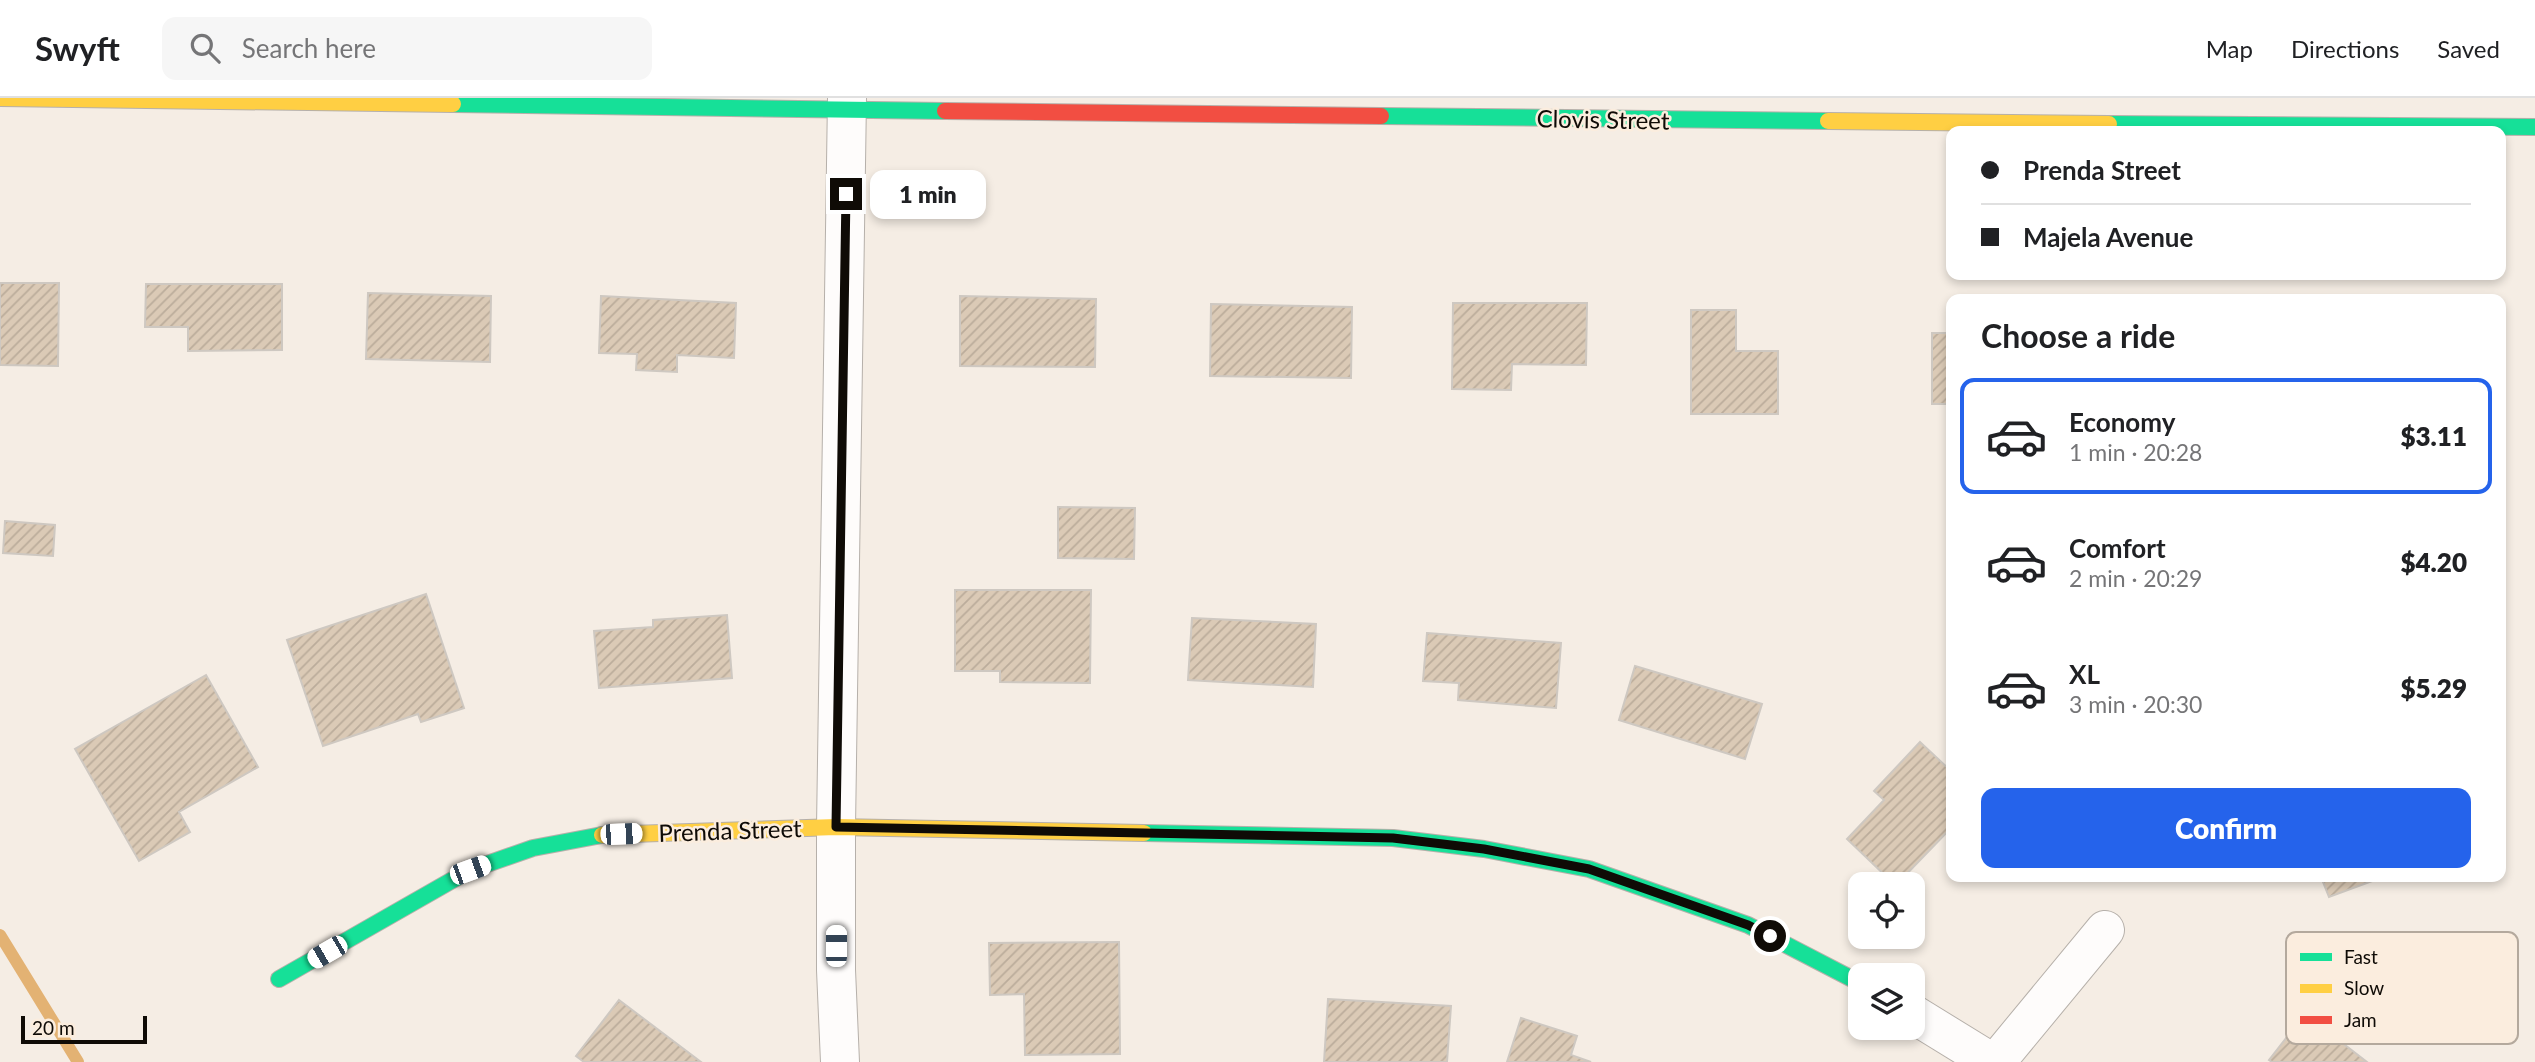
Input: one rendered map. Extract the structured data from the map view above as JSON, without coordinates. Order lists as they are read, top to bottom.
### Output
{
  "streets": {
    "street": ["Clovis Street", "Prenda Street"]
  },
  "legend": ["Fast", "Slow", "Jam"],
  "scale_bar": "20 m",
  "page": {
    "header": "Swyft",
    "search": "Search here",
    "nav": ["Map", "Directions", "Saved"],
    "banner": ["Prenda Street", "Majela Avenue"],
    "bubble": "1 min",
    "heading": "Choose a ride",
    "list": [
      {
        "name": "Economy",
        "note": "1 min · 20:28",
        "value": "$3.11"
      },
      {
        "name": "Comfort",
        "note": "2 min · 20:29",
        "value": "$4.20"
      },
      {
        "name": "XL",
        "note": "3 min · 20:30",
        "value": "$5.29"
      }
    ],
    "buttons": "Confirm",
    "scale": "20 m"
  }
}
